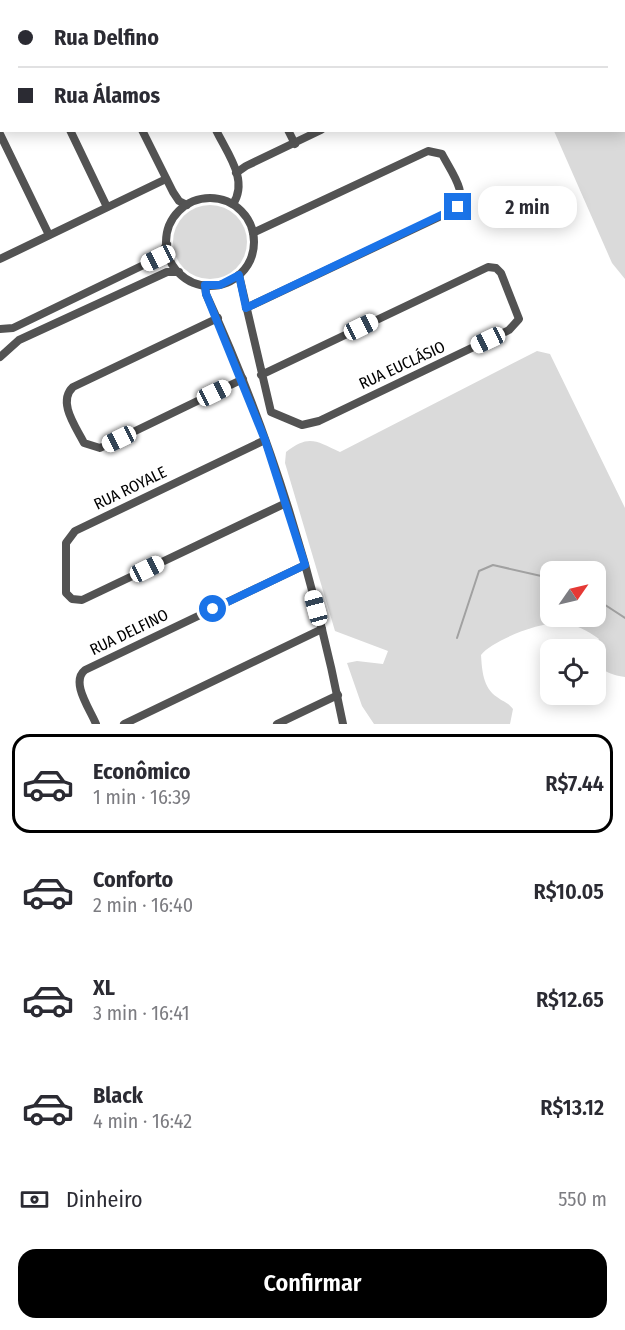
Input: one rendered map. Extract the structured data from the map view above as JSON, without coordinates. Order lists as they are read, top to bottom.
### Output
{
  "streets": {
    "street": ["RUA EUCLÁSIO", "RUA ROYALE", "RUA DELFINO"]
  },
  "north": "top right",
  "page": {
    "banner": ["Rua Delfino", "Rua Álamos"],
    "bubble": "2 min",
    "list": [
      {
        "name": "Econômico",
        "note": "1 min · 16:39",
        "value": "R$7.44"
      },
      {
        "name": "Conforto",
        "note": "2 min · 16:40",
        "value": "R$10.05"
      },
      {
        "name": "XL",
        "note": "3 min · 16:41",
        "value": "R$12.65"
      },
      {
        "name": "Black",
        "note": "4 min · 16:42",
        "value": "R$13.12"
      }
    ],
    "pay": ["Dinheiro", "550 m"],
    "buttons": "Confirmar"
  }
}
